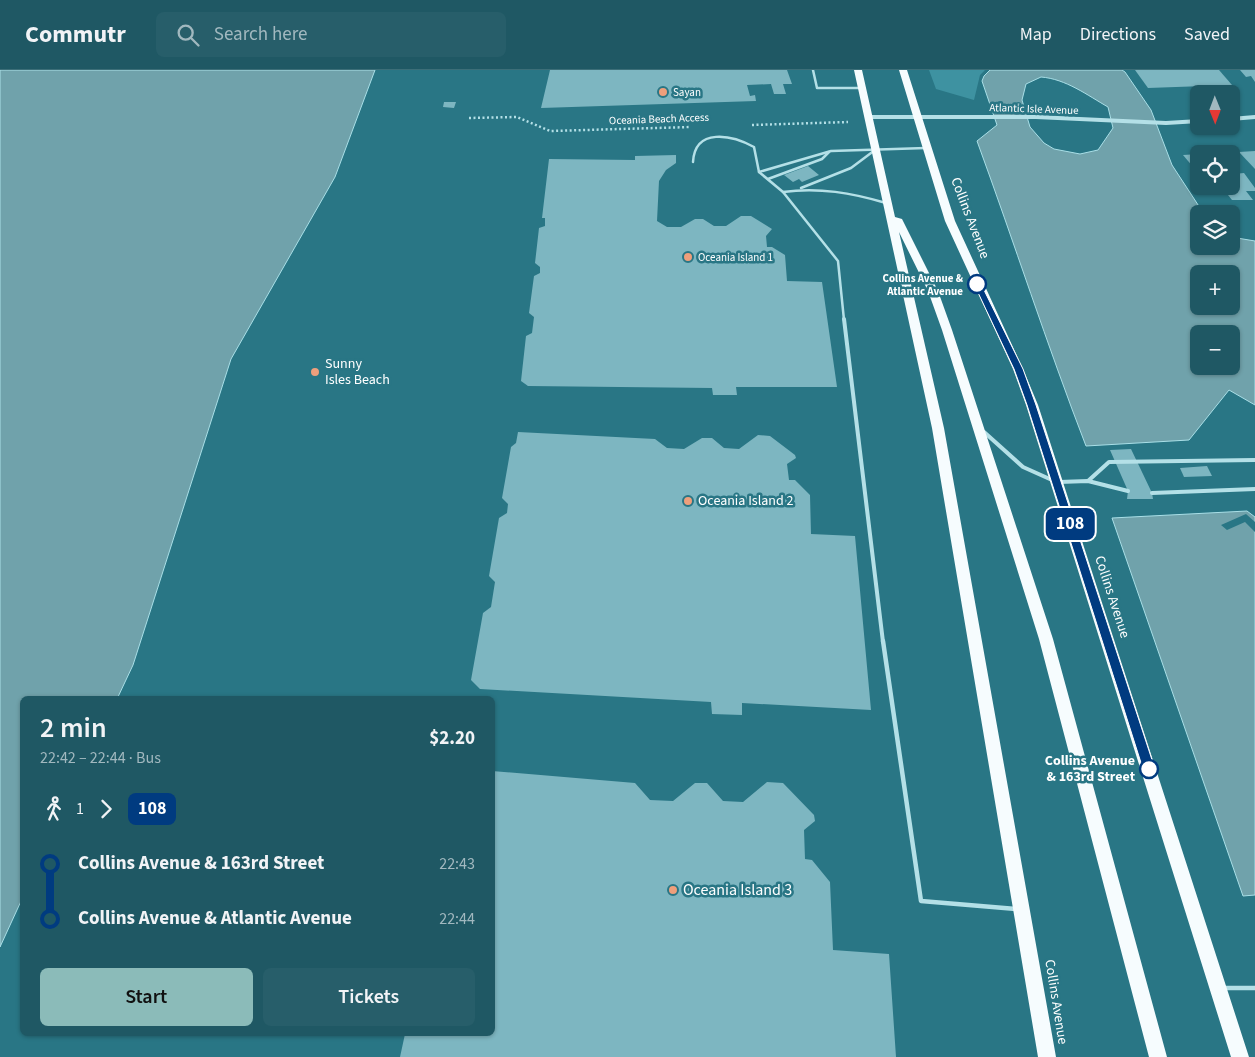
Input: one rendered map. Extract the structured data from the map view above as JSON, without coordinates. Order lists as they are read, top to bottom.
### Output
{
  "streets": {
    "main road": ["Collins Avenue"],
    "street": ["Atlantic Isle Avenue"],
    "path": ["Oceania Beach Access"]
  },
  "crossings": [
    ["Atlantic Isle Avenue", "Collins Avenue"]
  ],
  "places": [
    "Sayan",
    "Oceania Island 1",
    "Collins Avenue & Atlantic Avenue",
    "Sunny Isles Beach",
    "Oceania Island 2",
    "Collins Avenue & 163rd Street",
    "Oceania Island 3"
  ],
  "lines": ["bus line 108"],
  "north": "bottom",
  "page": {
    "header": "Commutr",
    "search": "Search here",
    "nav": ["Map", "Directions", "Saved"],
    "on_map": "108",
    "map_buttons": ["+", "−"],
    "heading": ["2 min", "22:42 – 22:44 · Bus", "$2.20"],
    "legs": ["1", "108"],
    "list": [
      {
        "name": "Collins Avenue & 163rd Street",
        "value": "22:43"
      },
      {
        "name": "Collins Avenue & Atlantic Avenue",
        "value": "22:44"
      }
    ],
    "buttons": ["Start", "Tickets"]
  }
}
